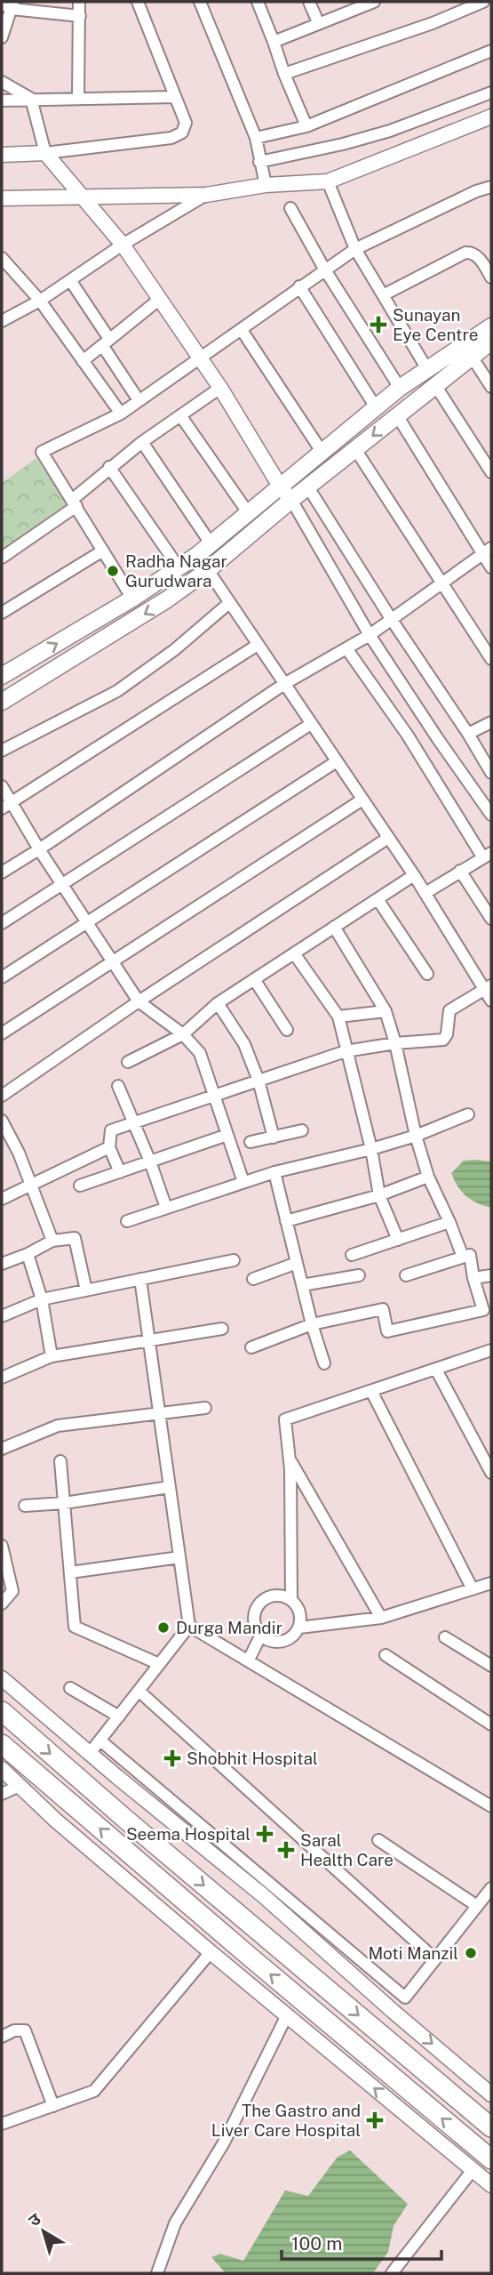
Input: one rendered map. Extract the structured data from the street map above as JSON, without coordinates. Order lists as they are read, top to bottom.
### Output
{
  "places": {
    "health": [
      "Sunayan Eye Centre",
      "Shobhit Hospital",
      "Seema Hospital",
      "Saral Health Care",
      "The Gastro and Liver Care Hospital"
    ],
    "other": ["Radha Nagar Gurudwara", "Durga Mandir", "Moti Manzil"]
  },
  "scale_bar": "100 m",
  "north": "top left"
}
